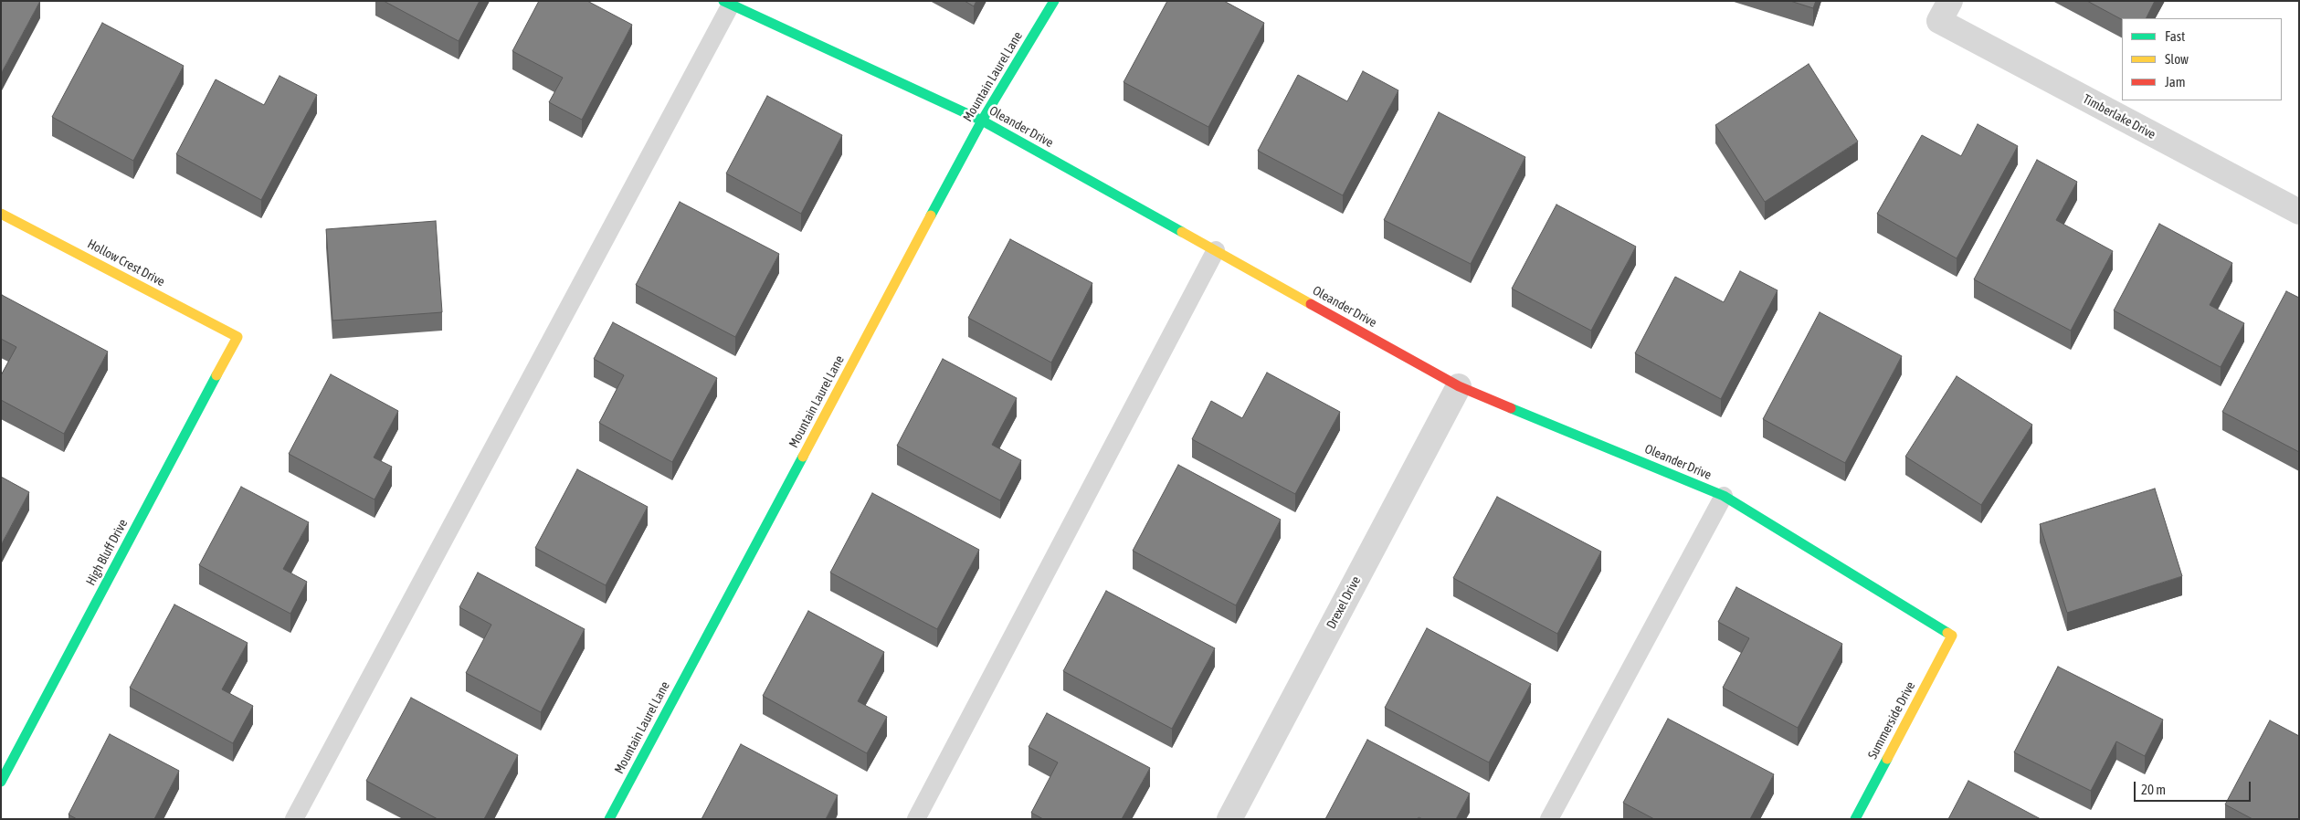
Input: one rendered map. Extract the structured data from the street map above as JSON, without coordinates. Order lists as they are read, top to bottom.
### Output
{
  "streets": {
    "street": [
      "Mountain Laurel Lane",
      "Timberlake Drive",
      "Oleander Drive",
      "Hollow Crest Drive",
      "High Bluff Drive",
      "Drexel Drive",
      "Summerside Drive"
    ]
  },
  "crossings": [
    ["Mountain Laurel Lane", "Oleander Drive"],
    ["Oleander Drive", "Drexel Drive"],
    ["Oleander Drive", "Summerside Drive"],
    ["Hollow Crest Drive", "High Bluff Drive"]
  ],
  "legend": ["Fast", "Slow", "Jam"],
  "scale_bar": "20 m"
}
